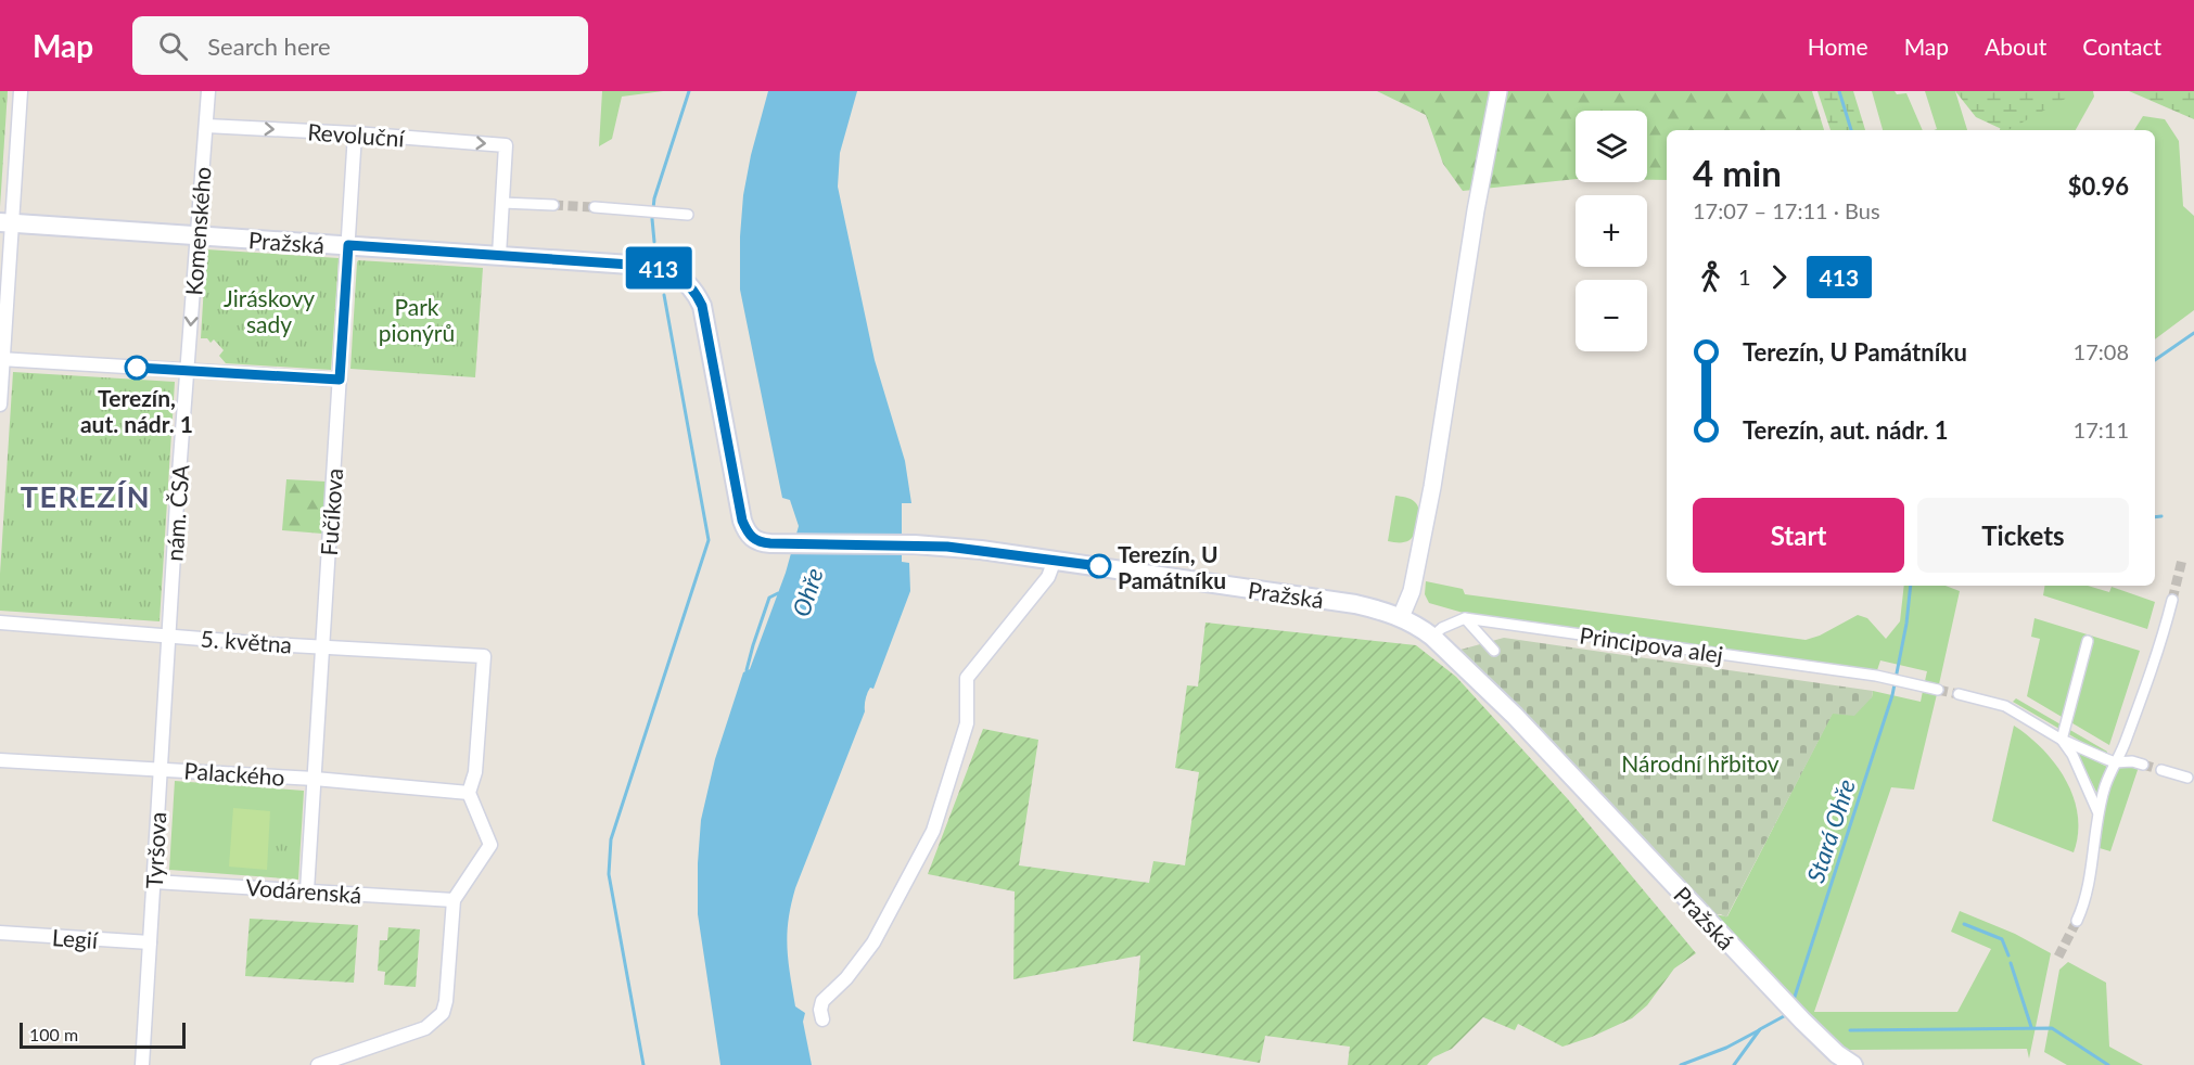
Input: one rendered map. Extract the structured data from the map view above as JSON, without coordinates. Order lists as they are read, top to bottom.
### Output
{
  "streets": {
    "main road": ["Pražská"],
    "street": [
      "Revoluční",
      "Komenského",
      "Fučíkova",
      "nám. ČSA",
      "5. května",
      "Principova alej",
      "Palackého",
      "Tyršova",
      "Vodárenská",
      "Legií"
    ]
  },
  "crossings": [
    ["Revoluční", "Komenského"],
    ["Revoluční", "Fučíkova"],
    ["Komenského", "Pražská"],
    ["Komenského", "nám. ČSA"],
    ["Pražská", "Fučíkova"],
    ["Fučíkova", "5. května"],
    ["Fučíkova", "Palackého"],
    ["Fučíkova", "Vodárenská"],
    ["nám. ČSA", "5. května"],
    ["nám. ČSA", "Tyršova"],
    ["5. května", "Palackého"],
    ["5. května", "Tyršova"],
    ["Palackého", "Tyršova"],
    ["Tyršova", "Vodárenská"],
    ["Tyršova", "Legií"]
  ],
  "one_way": ["Revoluční", "Komenského"],
  "districts": ["TEREZÍN"],
  "water": ["Ohře", "Stará Ohře"],
  "parks": ["Jiráskovy sady", "Park pionýrů", "Národní hřbitov"],
  "places": ["Terezín, aut. nádr. 1", "Terezín, U Památníku"],
  "lines": ["bus line 413"],
  "scale_bar": "100 m",
  "page": {
    "header": "Map",
    "search": "Search here",
    "nav": [
      "Home",
      "Map",
      "About",
      "Contact"
    ],
    "on_map": "413",
    "map_buttons": ["+", "−"],
    "heading": ["4 min", "17:07 – 17:11 · Bus", "$0.96"],
    "legs": ["1", "413"],
    "list": [
      {
        "name": "Terezín, U Památníku",
        "value": "17:08"
      },
      {
        "name": "Terezín, aut. nádr. 1",
        "value": "17:11"
      }
    ],
    "buttons": ["Start", "Tickets"],
    "scale": "100 m"
  }
}
